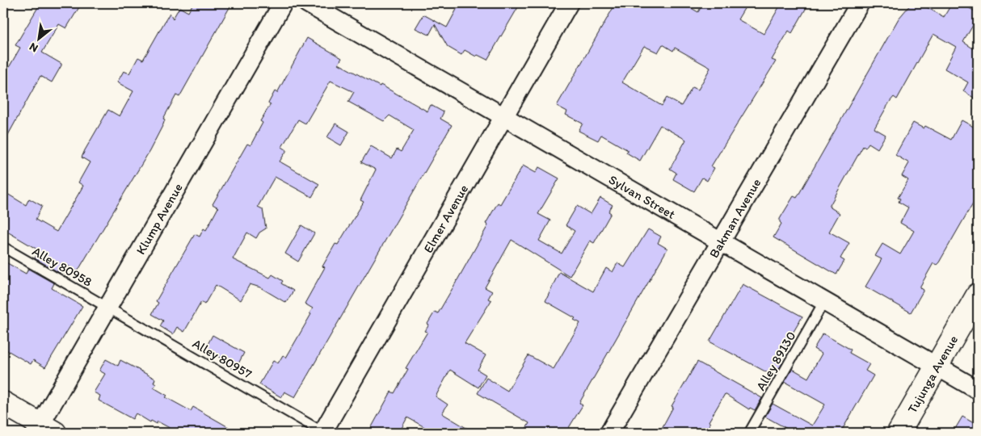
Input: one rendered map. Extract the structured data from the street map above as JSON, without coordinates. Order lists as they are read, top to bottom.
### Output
{
  "streets": {
    "street": [
      "Sylvan Street",
      "Klump Avenue",
      "Elmer Avenue",
      "Bakman Avenue",
      "Tujunga Avenue"
    ],
    "lane": ["Alley 80958", "Alley 80957", "Alley 89130"]
  },
  "crossings": [
    ["Sylvan Street", "Elmer Avenue"],
    ["Sylvan Street", "Bakman Avenue"],
    ["Sylvan Street", "Alley 89130"],
    ["Sylvan Street", "Tujunga Avenue"],
    ["Klump Avenue", "Alley 80958"],
    ["Klump Avenue", "Alley 80957"],
    ["Elmer Avenue", "Alley 80957"],
    ["Alley 80958", "Alley 80957"]
  ],
  "north": "bottom left"
}
